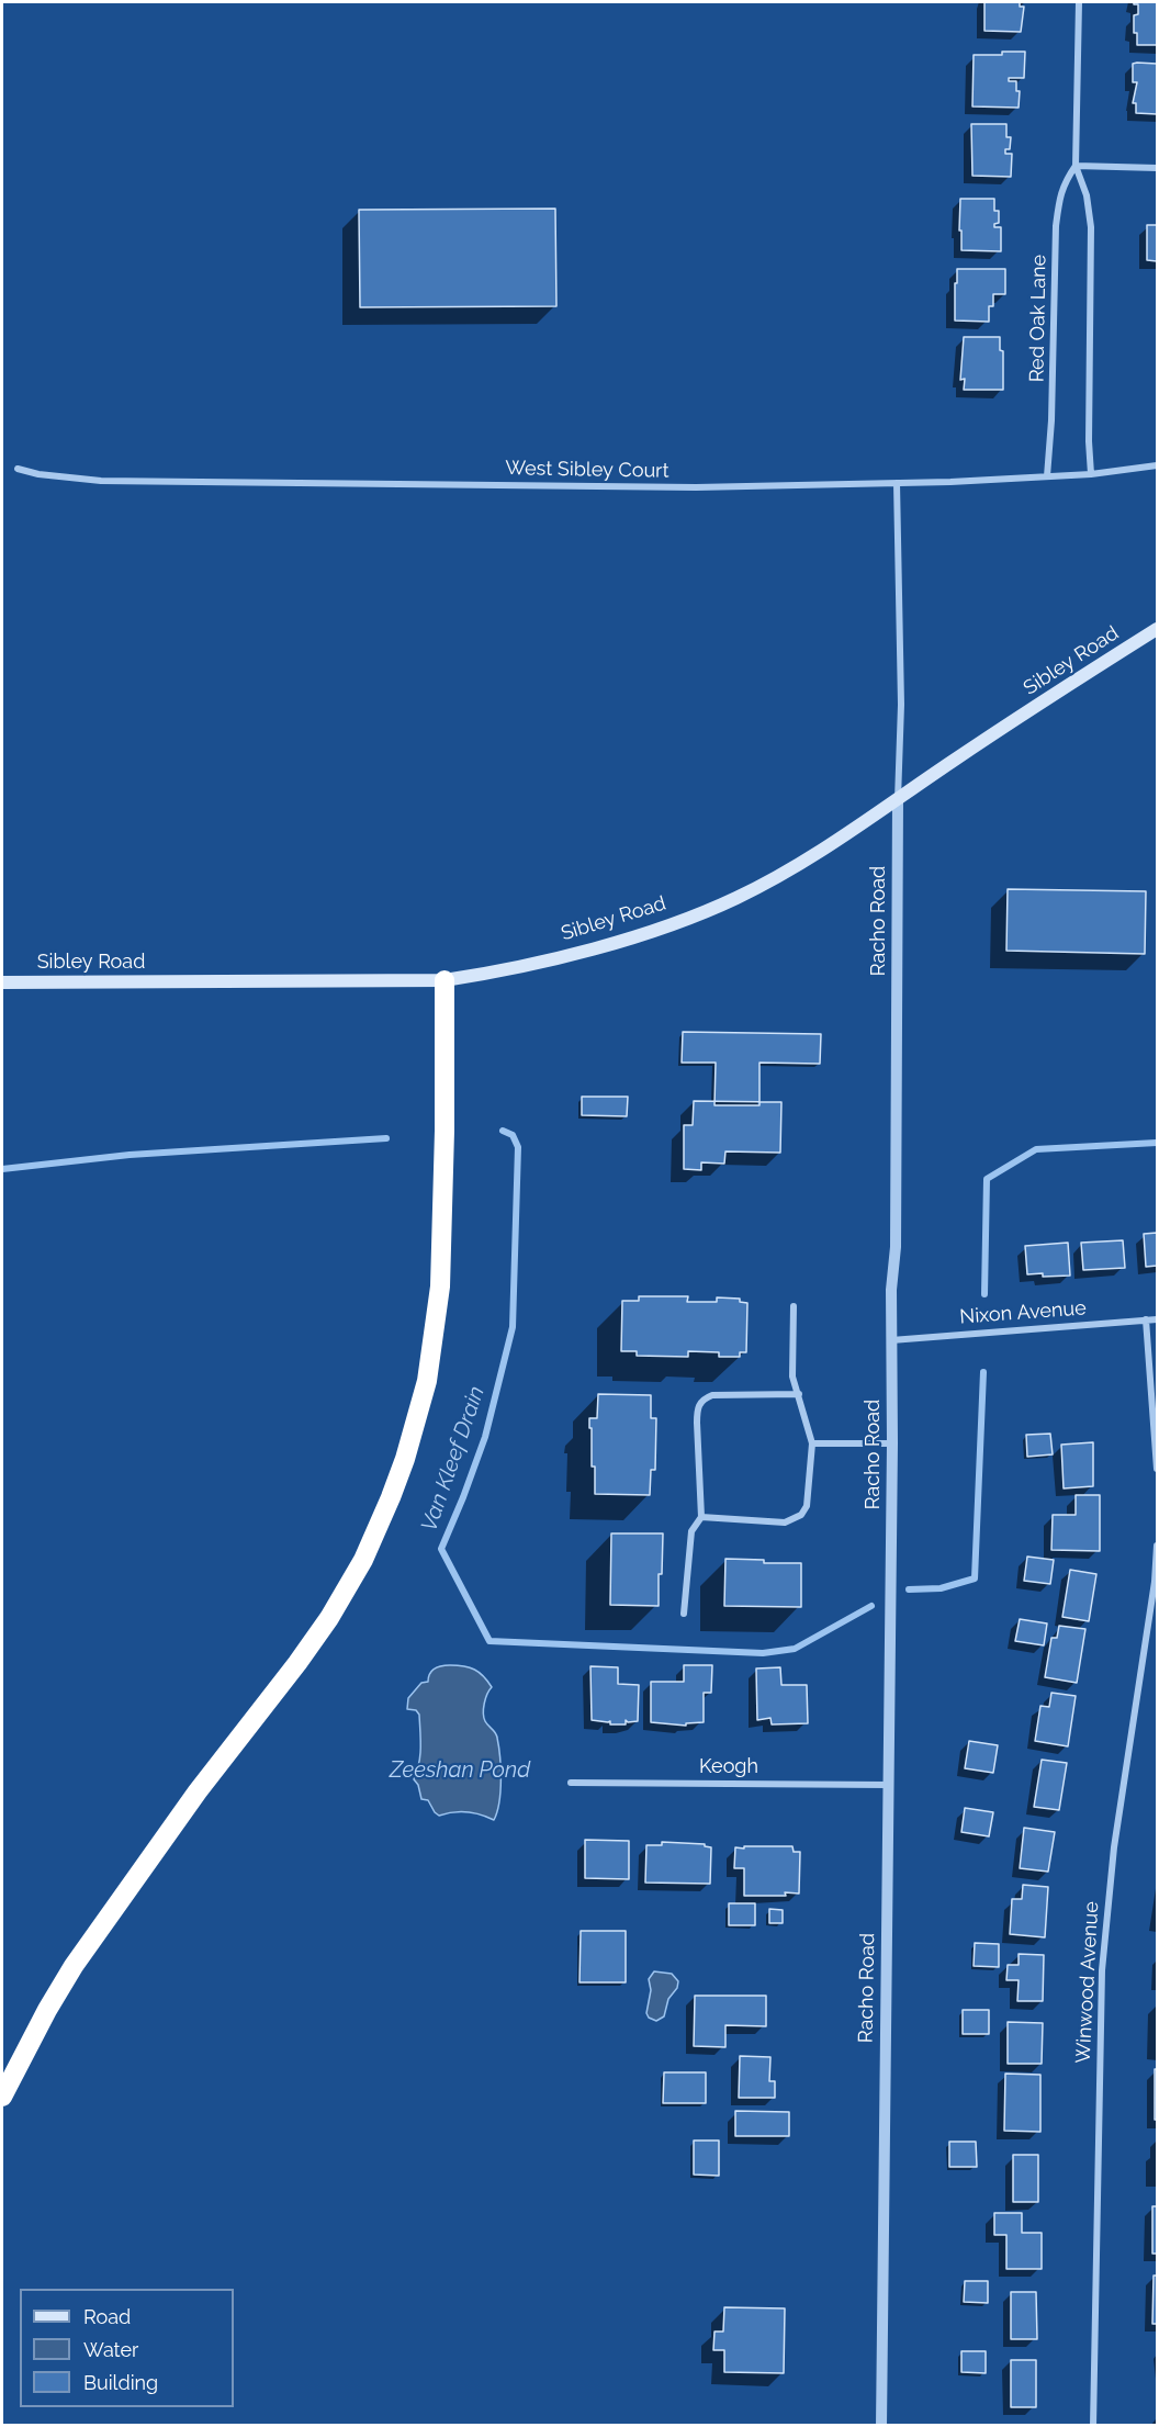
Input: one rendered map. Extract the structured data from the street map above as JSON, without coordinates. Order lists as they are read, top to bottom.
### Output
{
  "streets": {
    "main road": ["Sibley Road"],
    "street": [
      "Red Oak Lane",
      "West Sibley Court",
      "Racho Road",
      "Nixon Avenue",
      "Keogh",
      "Winwood Avenue"
    ]
  },
  "crossings": [
    ["Red Oak Lane", "West Sibley Court"],
    ["West Sibley Court", "Racho Road"],
    ["Sibley Road", "Racho Road"],
    ["Racho Road", "Nixon Avenue"],
    ["Racho Road", "Keogh"]
  ],
  "water": ["Van Kleef Drain", "Zeeshan Pond"],
  "legend": ["Road", "Water", "Building"]
}
